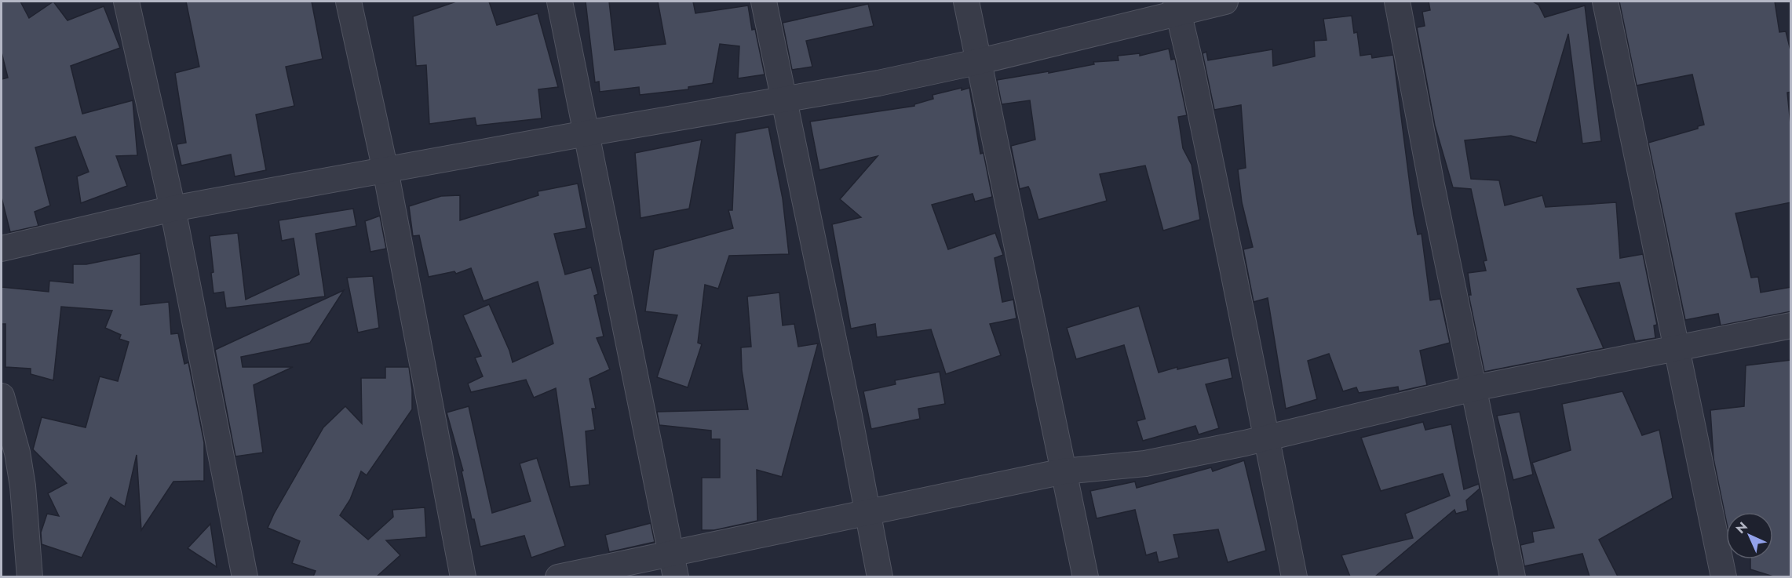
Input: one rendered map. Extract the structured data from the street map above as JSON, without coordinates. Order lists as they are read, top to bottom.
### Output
{
  "north": "top left"
}
